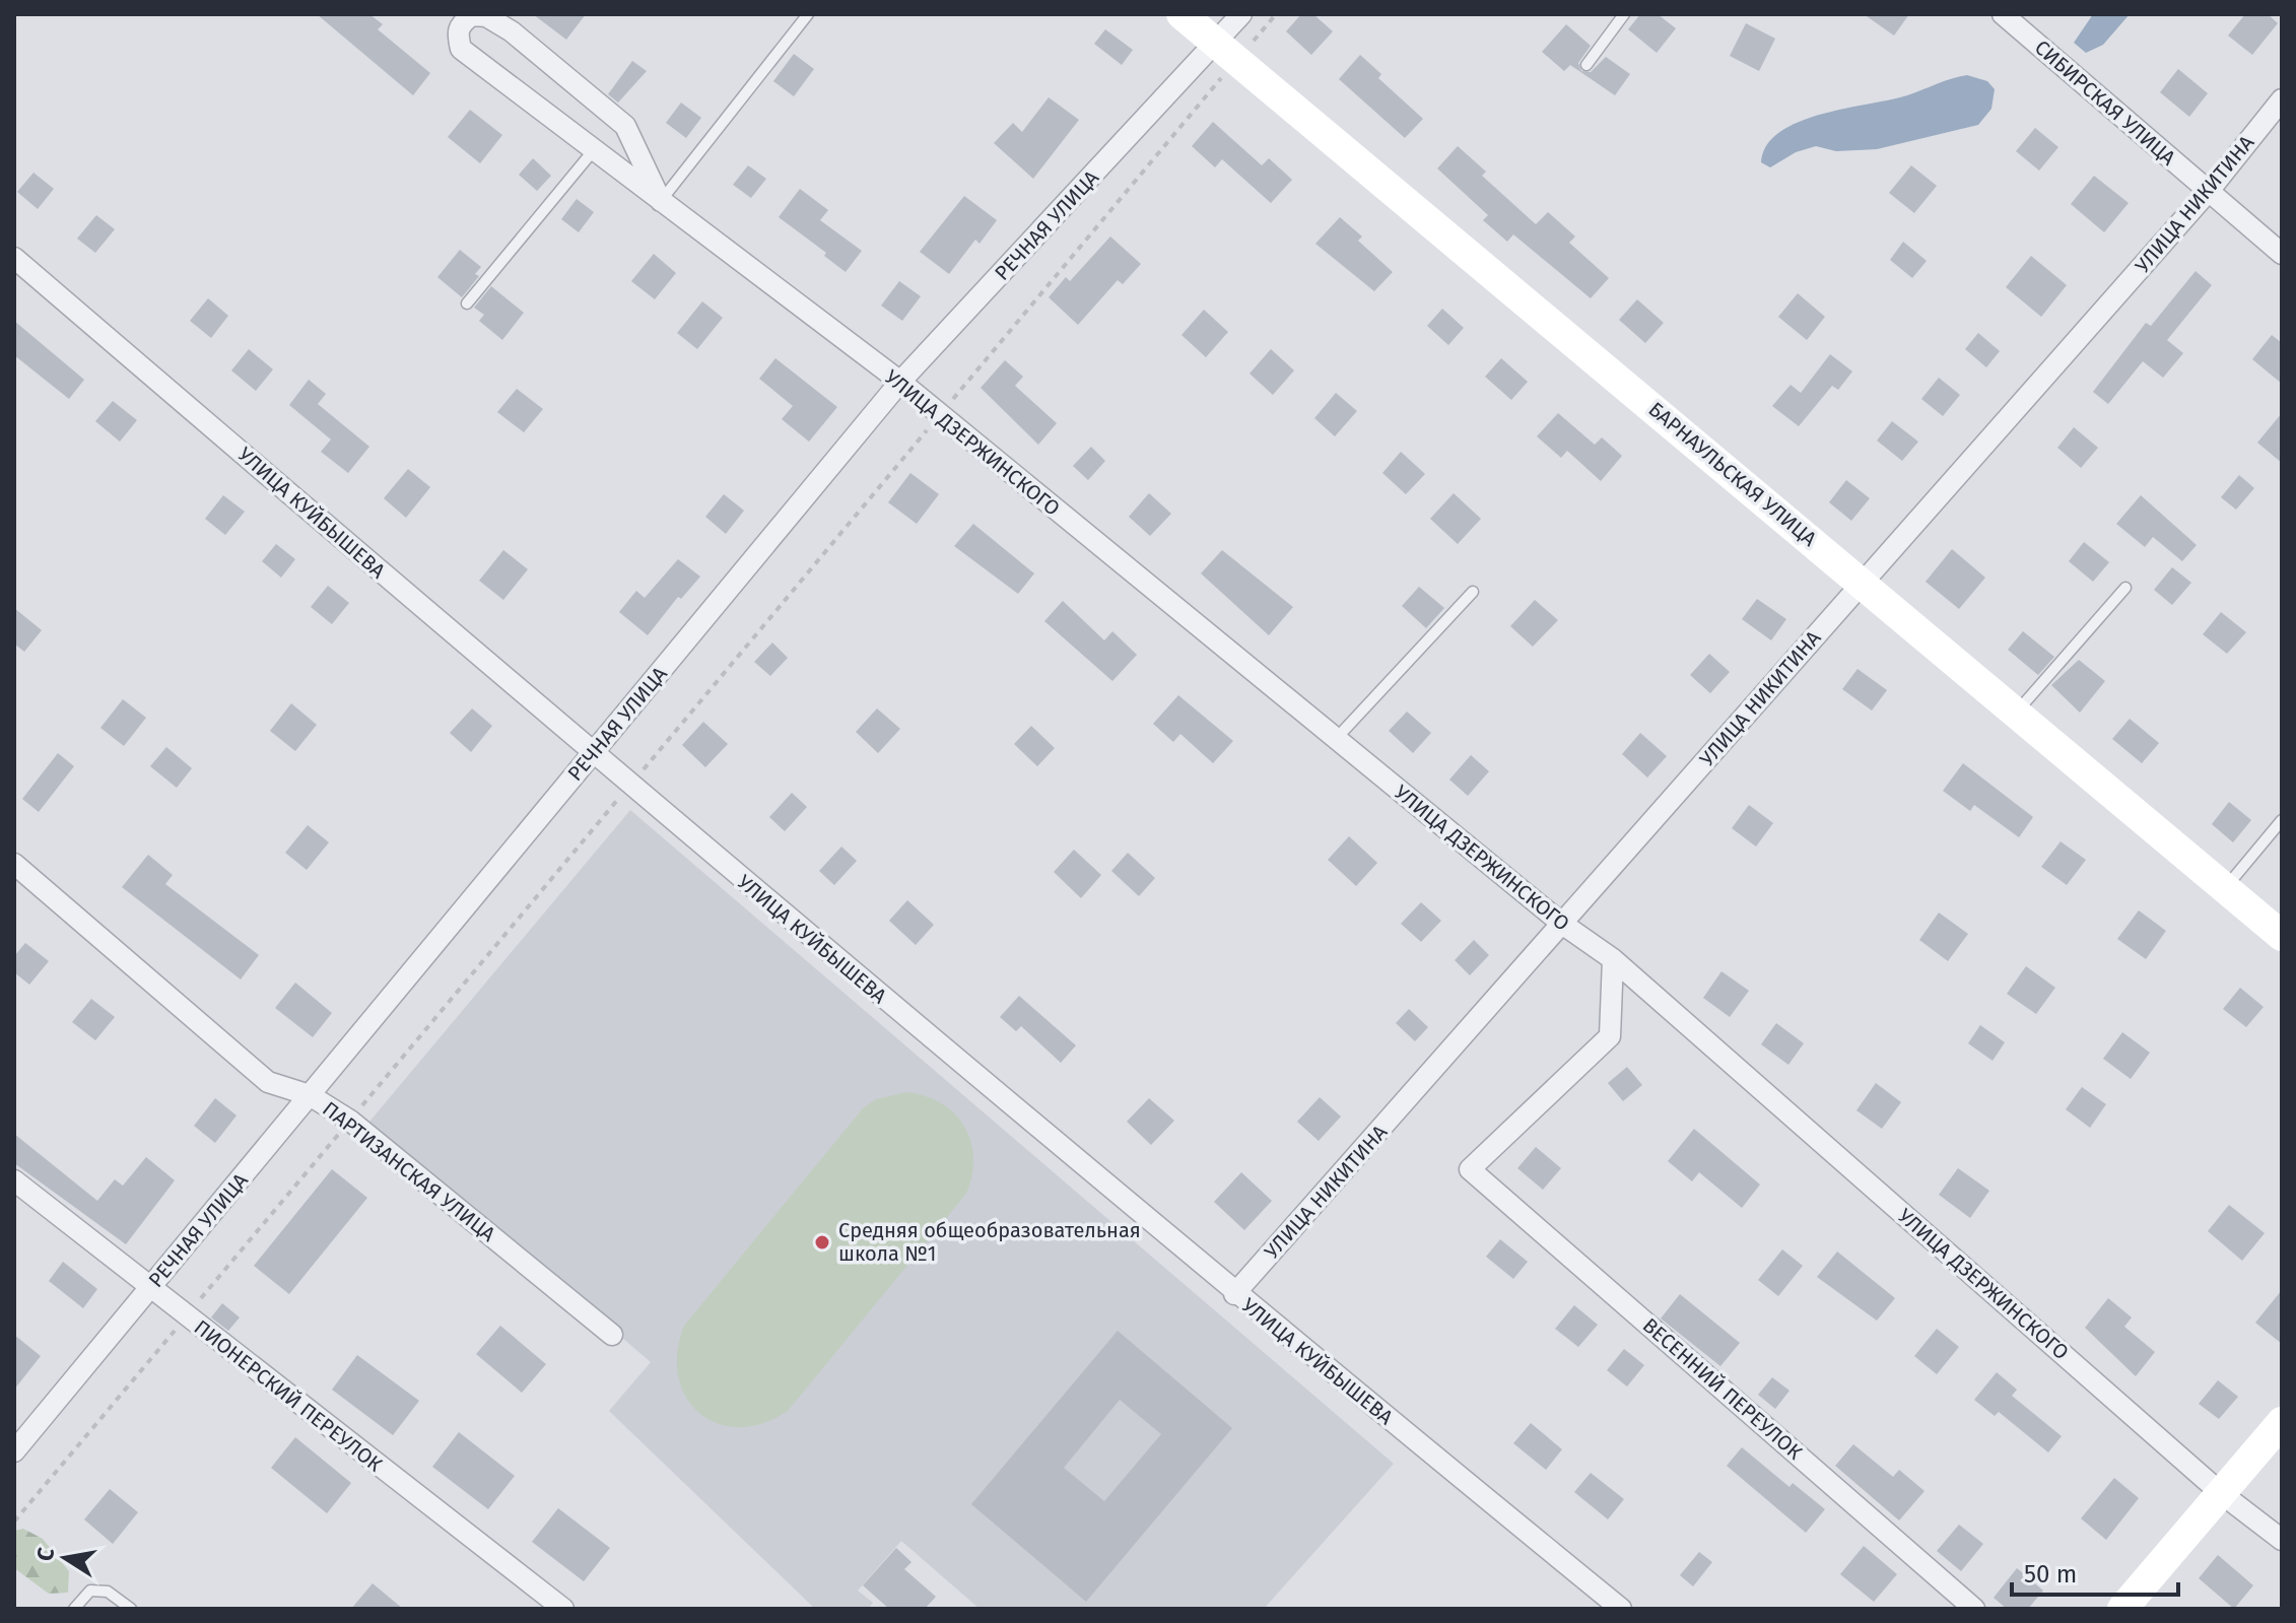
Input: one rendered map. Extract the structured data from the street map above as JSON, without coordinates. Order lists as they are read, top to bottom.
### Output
{
  "streets": {
    "street": [
      "СИБИРСКАЯ УЛИЦА",
      "УЛИЦА НИКИТИНА",
      "РЕЧНАЯ УЛИЦА",
      "УЛИЦА ДЗЕРЖИНСКОГО",
      "БАРНАУЛЬСКАЯ УЛИЦА",
      "УЛИЦА КУЙБЫШЕВА",
      "ПАРТИЗАНСКАЯ УЛИЦА",
      "ВЕСЕННИЙ ПЕРЕУЛОК",
      "ПИОНЕРСКИЙ ПЕРЕУЛОК"
    ]
  },
  "crossings": [
    ["СИБИРСКАЯ УЛИЦА", "УЛИЦА НИКИТИНА"],
    ["УЛИЦА НИКИТИНА", "УЛИЦА ДЗЕРЖИНСКОГО"],
    ["УЛИЦА НИКИТИНА", "БАРНАУЛЬСКАЯ УЛИЦА"],
    ["УЛИЦА НИКИТИНА", "УЛИЦА КУЙБЫШЕВА"],
    ["РЕЧНАЯ УЛИЦА", "УЛИЦА ДЗЕРЖИНСКОГО"],
    ["РЕЧНАЯ УЛИЦА", "БАРНАУЛЬСКАЯ УЛИЦА"],
    ["РЕЧНАЯ УЛИЦА", "УЛИЦА КУЙБЫШЕВА"],
    ["РЕЧНАЯ УЛИЦА", "ПАРТИЗАНСКАЯ УЛИЦА"],
    ["РЕЧНАЯ УЛИЦА", "ПИОНЕРСКИЙ ПЕРЕУЛОК"],
    ["УЛИЦА ДЗЕРЖИНСКОГО", "ВЕСЕННИЙ ПЕРЕУЛОК"]
  ],
  "places": ["Средняя общеобразовательная школа №1"],
  "scale_bar": "50 m",
  "north": "left"
}
